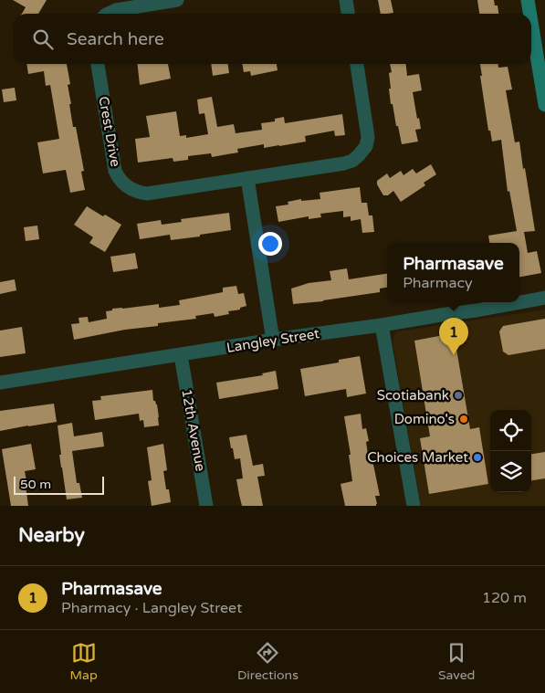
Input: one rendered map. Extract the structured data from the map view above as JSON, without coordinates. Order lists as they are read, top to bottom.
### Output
{
  "streets": {
    "street": ["Crest Drive", "Langley Street", "12th Avenue"]
  },
  "crossings": [
    ["Langley Street", "12th Avenue"]
  ],
  "places": ["Scotiabank", "Domino's", "Choices Market"],
  "scale_bar": "50 m",
  "page": {
    "search": "Search here",
    "popup": ["Pharmasave", "Pharmacy"],
    "pins": "1",
    "scale": "50 m",
    "heading": "Nearby",
    "list": [
      {
        "mark": "1",
        "name": "Pharmasave",
        "note": "Pharmacy · Langley Street",
        "value": "120 m"
      }
    ],
    "nav": ["Map", "Directions", "Saved"]
  }
}
